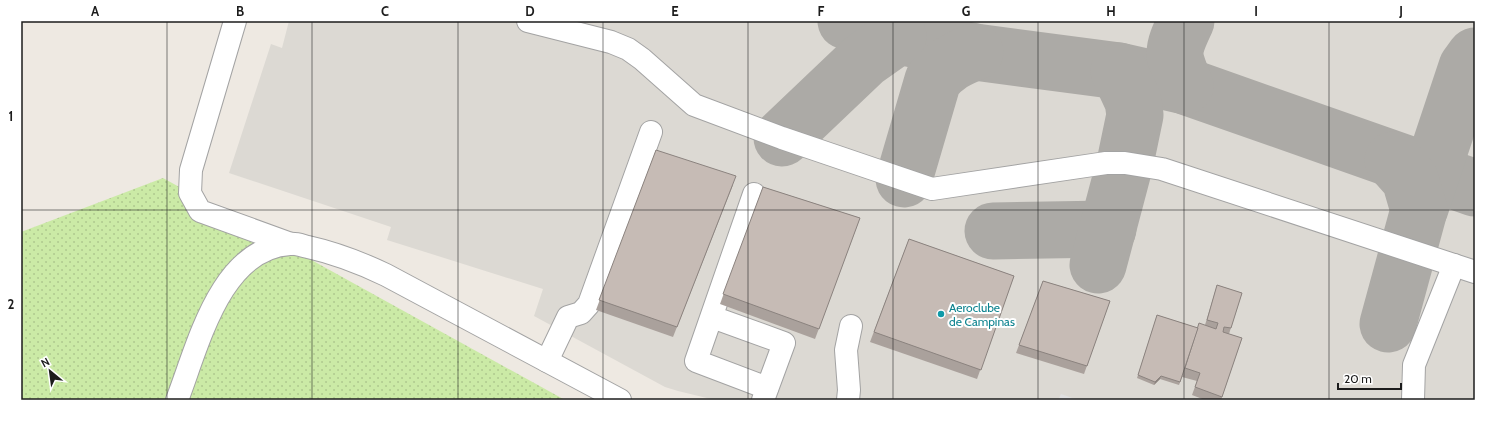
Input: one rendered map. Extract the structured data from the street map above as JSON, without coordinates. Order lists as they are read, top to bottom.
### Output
{
  "places": ["Aeroclube de Campinas"],
  "scale_bar": "20 m",
  "north": "top left",
  "grid": {
    "columns": [
      "A",
      "B",
      "C",
      "D",
      "E",
      "F",
      "G",
      "H",
      "I",
      "J"
    ],
    "rows": ["1", "2"]
  }
}
